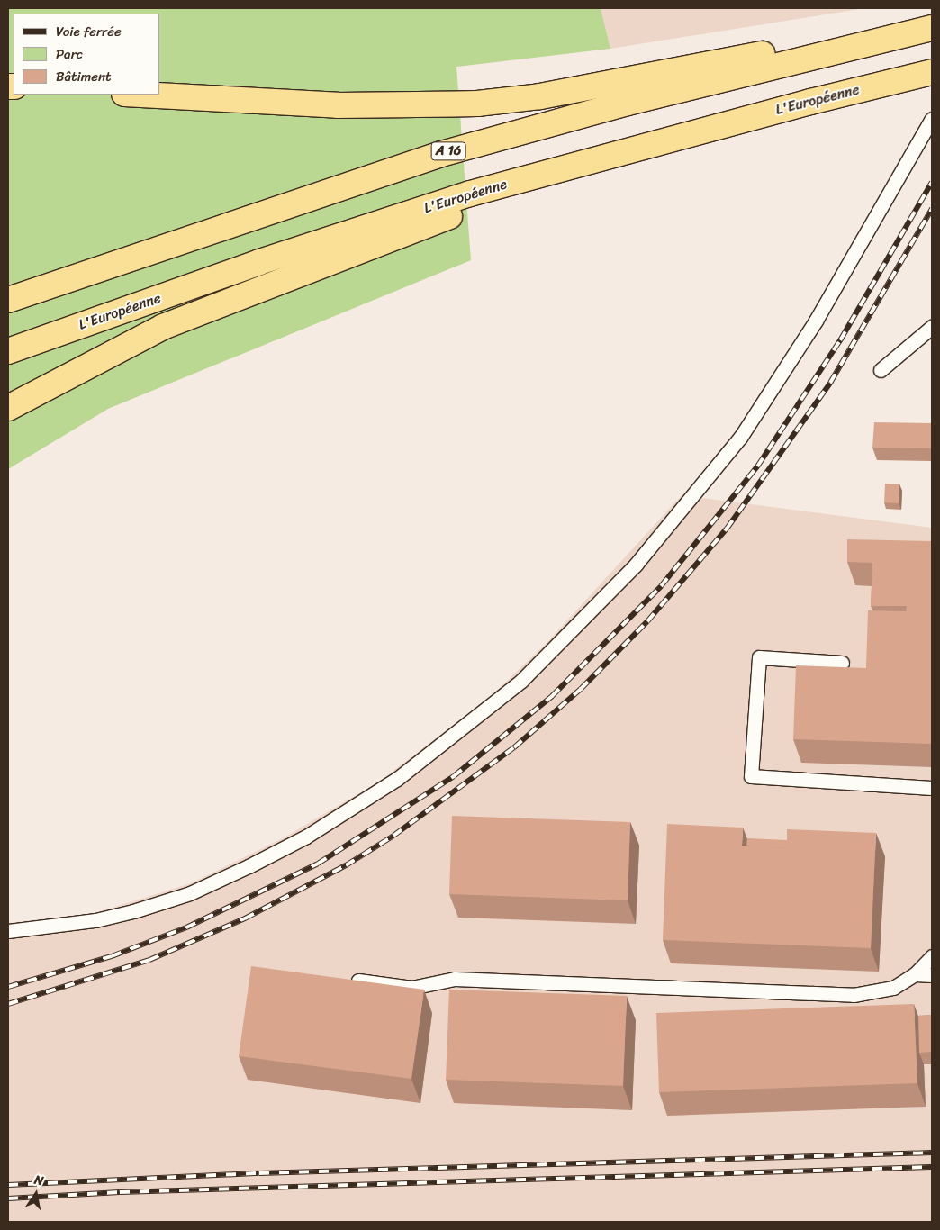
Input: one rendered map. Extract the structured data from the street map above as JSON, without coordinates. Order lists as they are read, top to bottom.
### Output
{
  "streets": {
    "highway": ["L'Européenne", "A 16"]
  },
  "legend": ["Voie ferrée", "Parc", "Bâtiment"],
  "north": "top"
}
